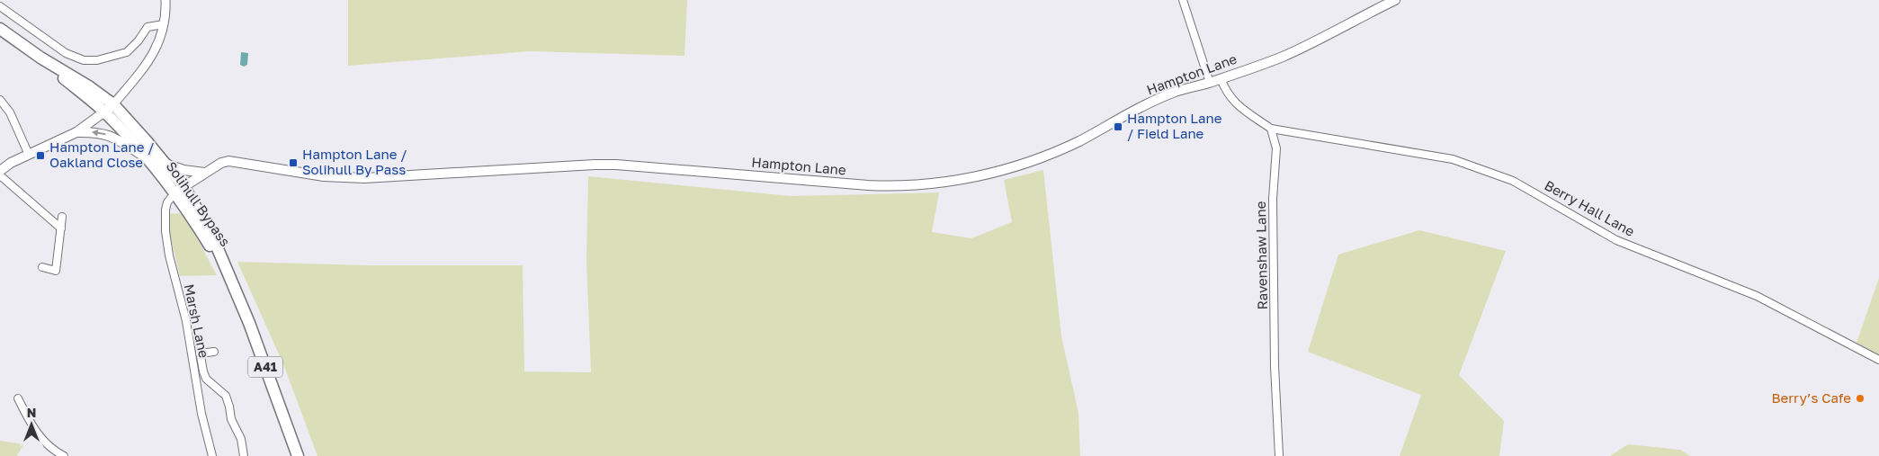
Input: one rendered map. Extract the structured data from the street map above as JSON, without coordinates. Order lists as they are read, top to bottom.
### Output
{
  "streets": {
    "highway": ["Solihull Bypass", "A41"],
    "main road": ["Hampton Lane"],
    "street": ["Berry Hall Lane", "Ravenshaw Lane", "Marsh Lane"]
  },
  "crossings": [
    ["Hampton Lane", "Solihull Bypass"],
    ["Hampton Lane", "Marsh Lane"],
    ["Solihull Bypass", "Marsh Lane"],
    ["Berry Hall Lane", "Ravenshaw Lane"]
  ],
  "places": {
    "transit": ["Hampton Lane / Field Lane", "Hampton Lane / Oakland Close", "Hampton Lane / Solihull By Pass"],
    "other": ["Berry’s Cafe"]
  },
  "north": "top"
}
